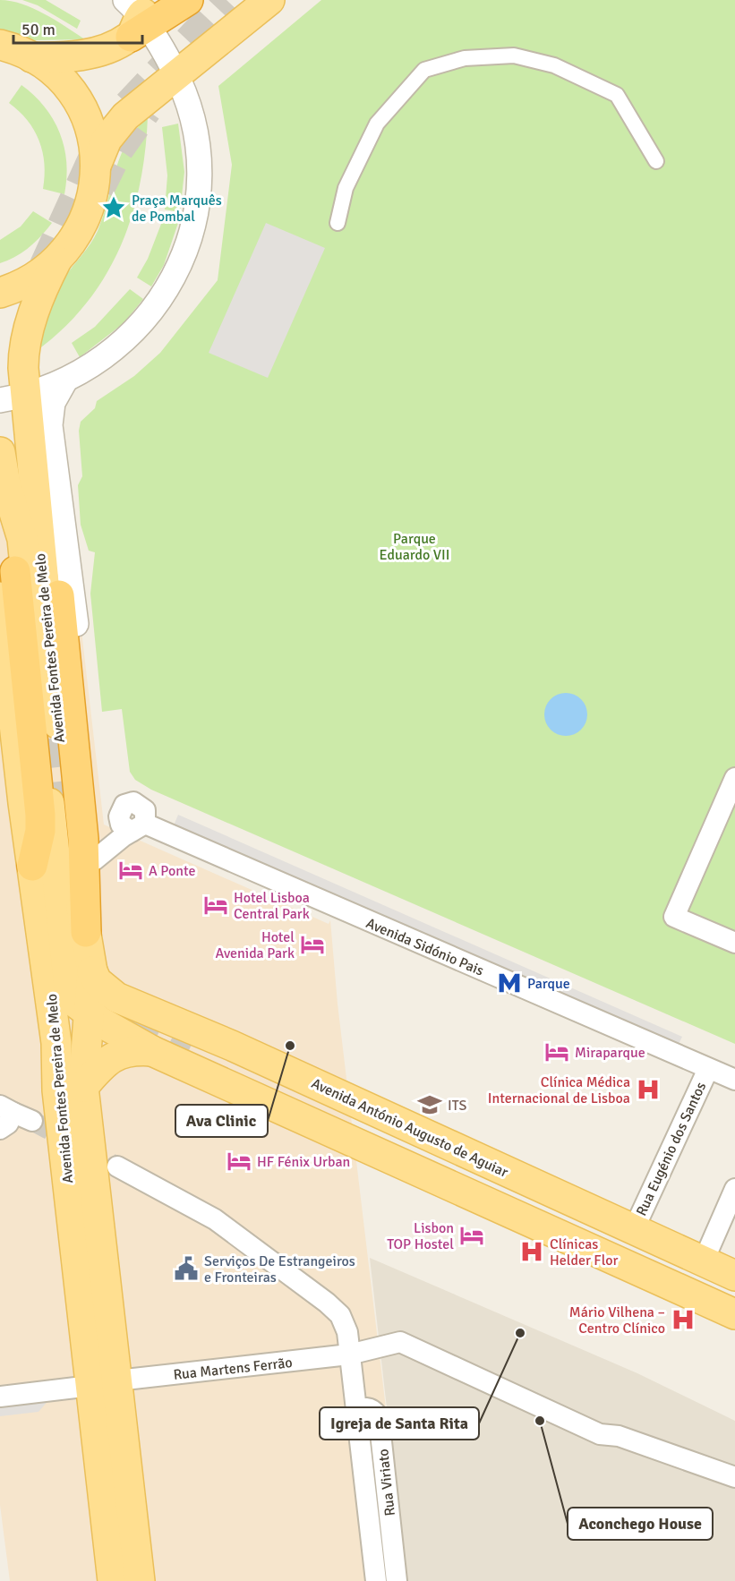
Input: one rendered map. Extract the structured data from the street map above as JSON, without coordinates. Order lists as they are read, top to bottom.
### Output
{
  "streets": {
    "highway": ["Avenida Fontes Pereira de Melo"],
    "main road": ["Avenida António Augusto de Aguiar"],
    "street": [
      "Avenida Sidónio Pais",
      "Rua Eugénio dos Santos",
      "Rua Martens Ferrão",
      "Rua Viriato"
    ]
  },
  "crossings": [
    ["Avenida Fontes Pereira de Melo", "Avenida António Augusto de Aguiar"],
    ["Avenida Fontes Pereira de Melo", "Rua Martens Ferrão"],
    ["Avenida Sidónio Pais", "Rua Eugénio dos Santos"],
    ["Avenida António Augusto de Aguiar", "Rua Eugénio dos Santos"],
    ["Rua Martens Ferrão", "Rua Viriato"]
  ],
  "parks": ["Parque Eduardo VII"],
  "places": {
    "place": ["Praça Marquês de Pombal"],
    "hotel": [
      "A Ponte",
      "Hotel Lisboa Central Park",
      "Hotel Avenida Park",
      "Miraparque",
      "HF Fénix Urban",
      "Lisbon TOP Hostel"
    ],
    "metro station": ["Parque"],
    "other": ["Ava Clinic", "Igreja de Santa Rita", "Aconchego House"],
    "hospital": ["Clínica Médica Internacional de Lisboa", "Clínicas Helder Flor", "Mário Vilhena – Centro Clínico"],
    "school or university": ["ITS"],
    "public building": ["Serviços De Estrangeiros e Fronteiras"]
  },
  "scale_bar": "50 m"
}
